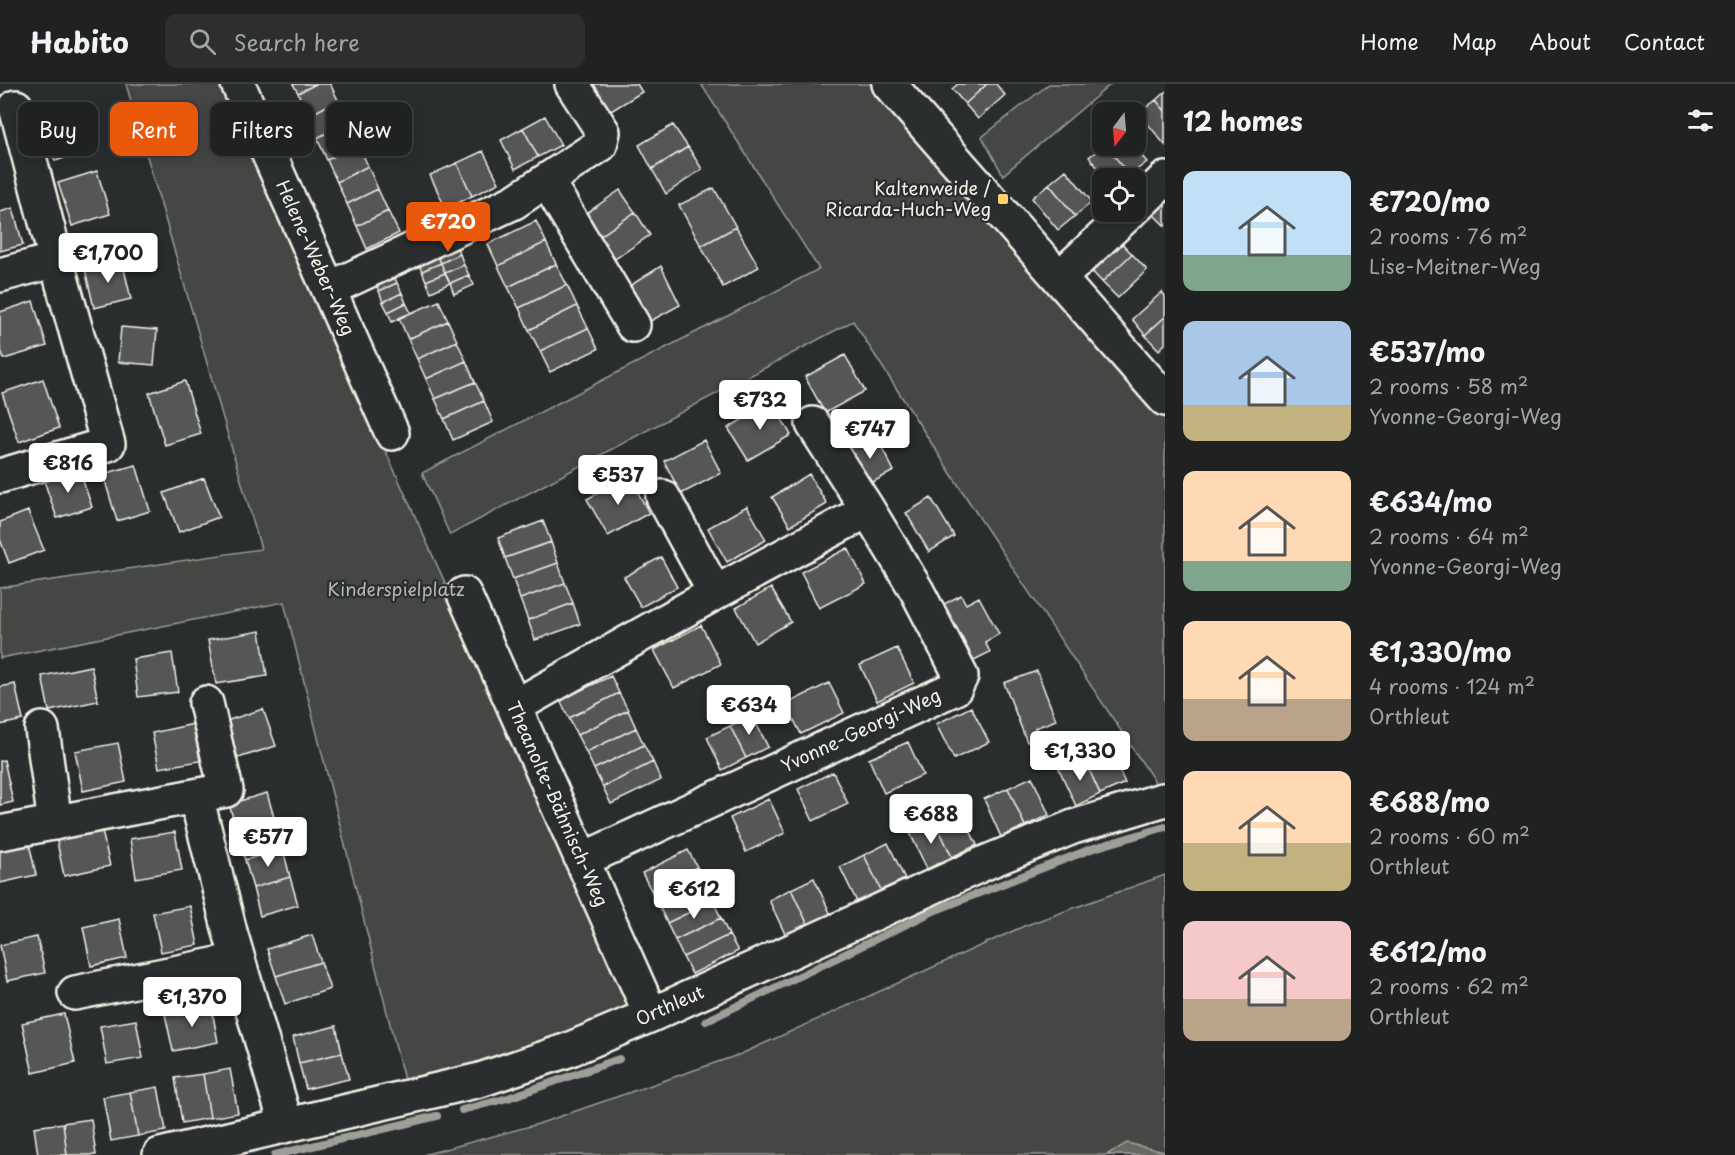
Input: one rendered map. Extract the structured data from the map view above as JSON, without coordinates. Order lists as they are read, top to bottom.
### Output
{
  "streets": {
    "street": [
      "Helene-Weber-Weg",
      "Yvonne-Georgi-Weg",
      "Theanolte-Bähnisch-Weg",
      "Orthleut"
    ]
  },
  "crossings": [
    ["Yvonne-Georgi-Weg", "Theanolte-Bähnisch-Weg"],
    ["Theanolte-Bähnisch-Weg", "Orthleut"]
  ],
  "parks": ["Kinderspielplatz"],
  "places": {
    "transit": ["Kaltenweide / Ricarda-Huch-Weg"]
  },
  "north": "bottom",
  "page": {
    "header": "Habito",
    "search": "Search here",
    "nav": [
      "Home",
      "Map",
      "About",
      "Contact"
    ],
    "heading": "12 homes",
    "chip": [
      "Buy",
      "Rent",
      "Filters",
      "New"
    ],
    "list": [
      {
        "name": "€720/mo",
        "note": "2 rooms · 76 m² · Lise-Meitner-Weg"
      },
      {
        "name": "€537/mo",
        "note": "2 rooms · 58 m² · Yvonne-Georgi-Weg"
      },
      {
        "name": "€634/mo",
        "note": "2 rooms · 64 m² · Yvonne-Georgi-Weg"
      },
      {
        "name": "€1,330/mo",
        "note": "4 rooms · 124 m² · Orthleut"
      },
      {
        "name": "€688/mo",
        "note": "2 rooms · 60 m² · Orthleut"
      },
      {
        "name": "€612/mo",
        "note": "2 rooms · 62 m² · Orthleut"
      }
    ],
    "price": [
      "€720",
      "€1,700",
      "€732",
      "€747",
      "€816",
      "€537",
      "€634",
      "€1,330",
      "€688",
      "€577",
      "€612",
      "€1,370"
    ]
  }
}
